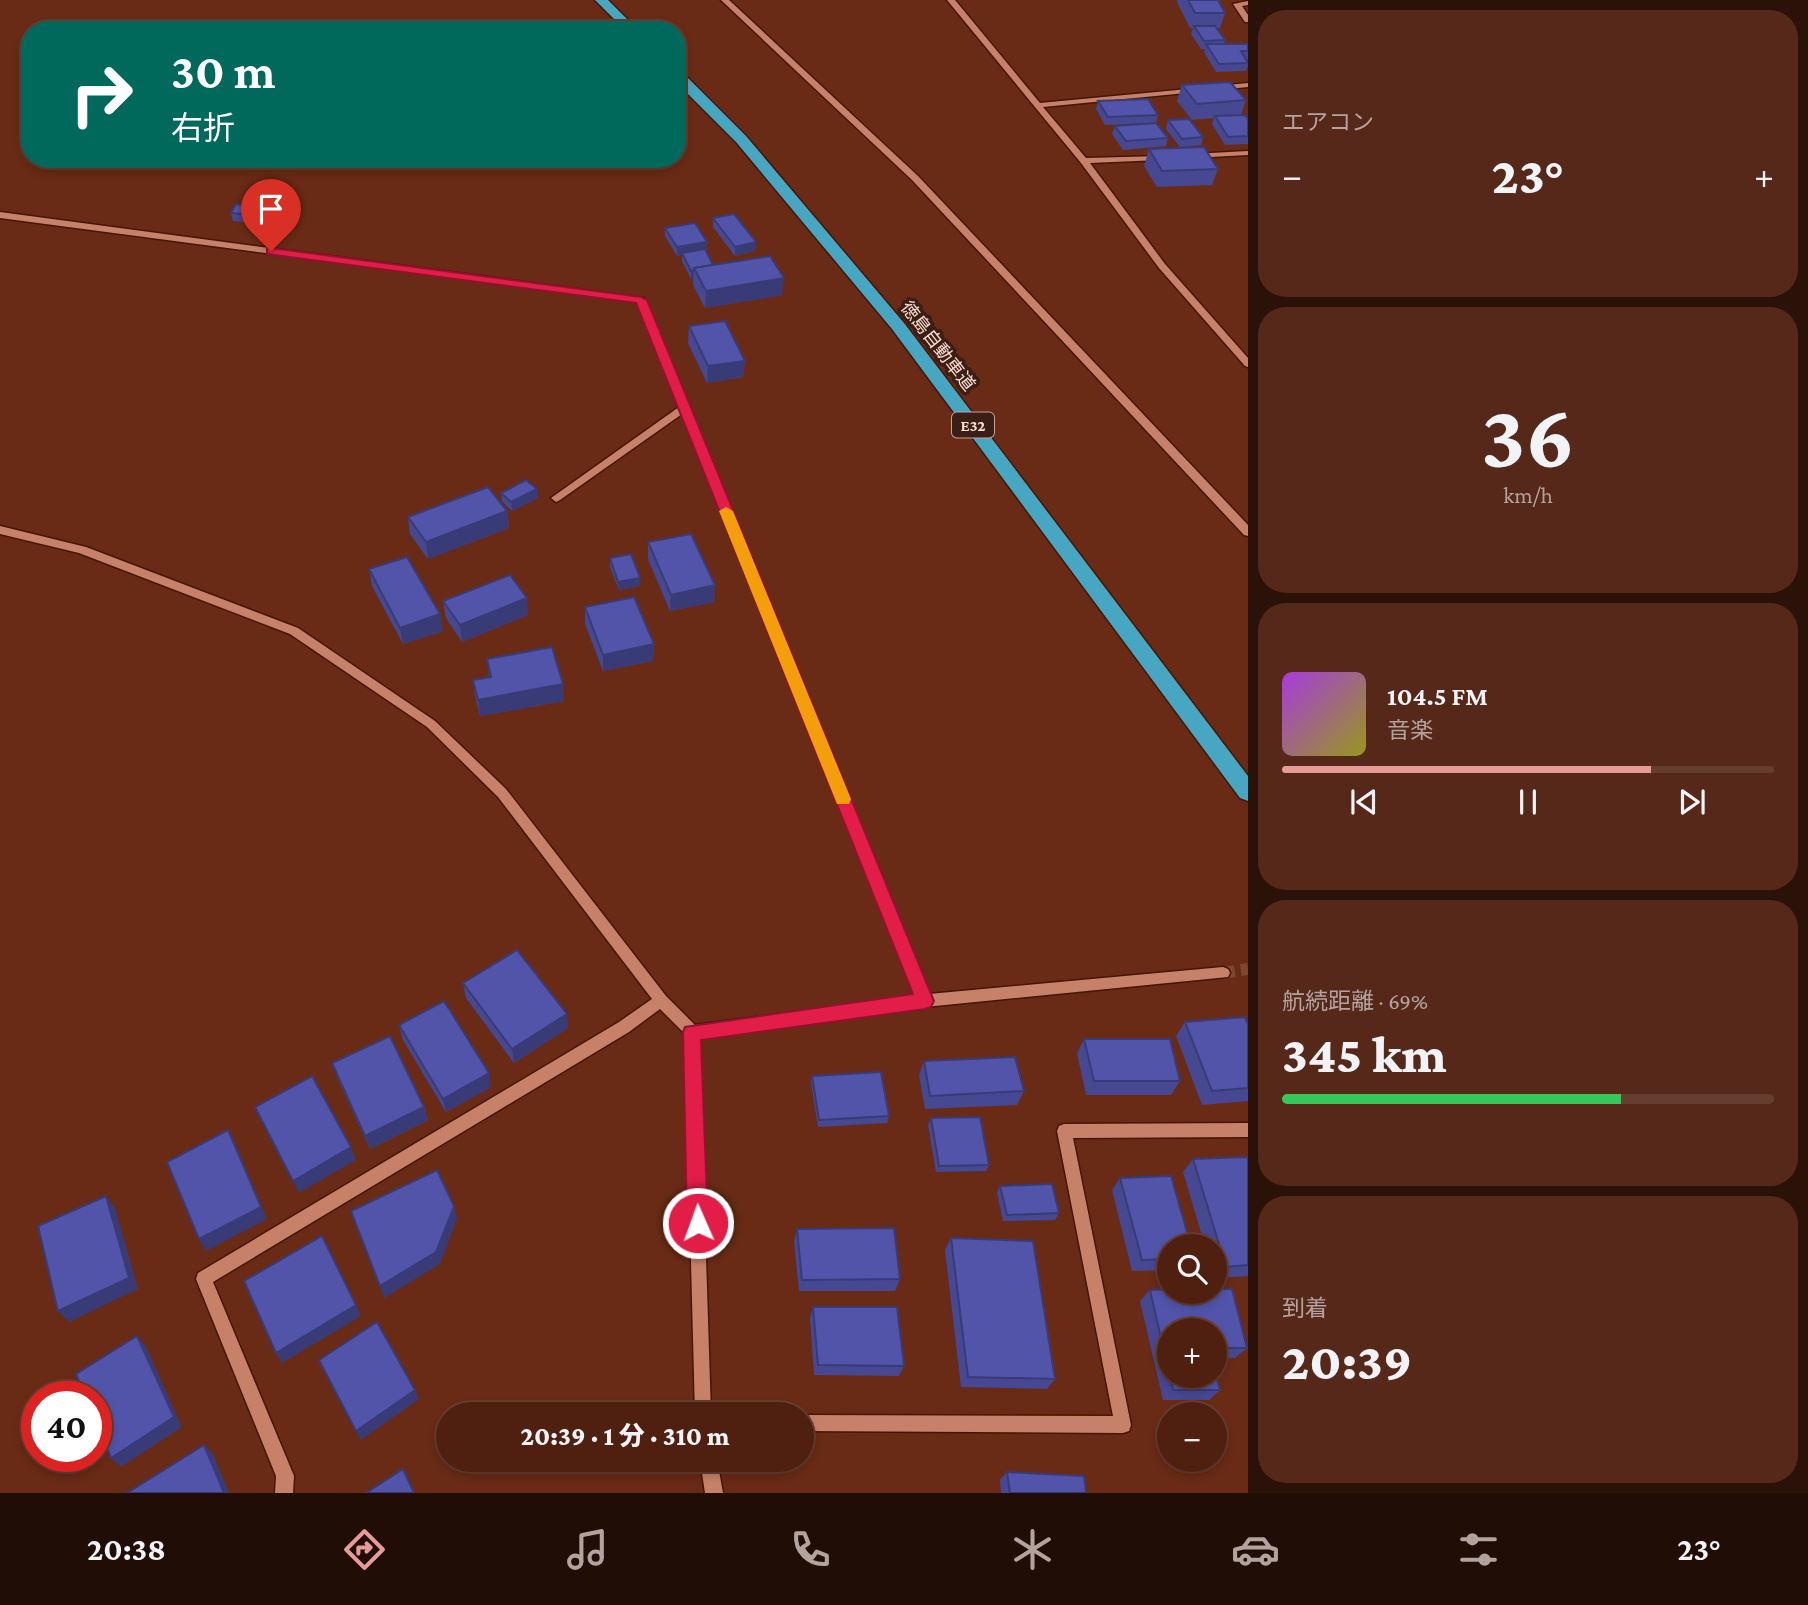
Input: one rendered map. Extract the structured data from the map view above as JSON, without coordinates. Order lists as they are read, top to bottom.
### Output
{
  "streets": {
    "highway": ["徳島自動車道", "E32"]
  },
  "page": {
    "tile": [
      "エアコン",
      ["36", "km/h"],
      ["航続距離 · 69%", "345 km"],
      ["到着", "20:39"]
    ],
    "turn": ["30 m", "右折"],
    "heat": ["−", "23°", "+"],
    "song": ["104.5 FM", "音楽"],
    "map_buttons": ["+", "−"],
    "limit": "40",
    "trip": "20:39 · 1 分 · 310 m",
    "tabs": ["20:38", "23°"]
  }
}
